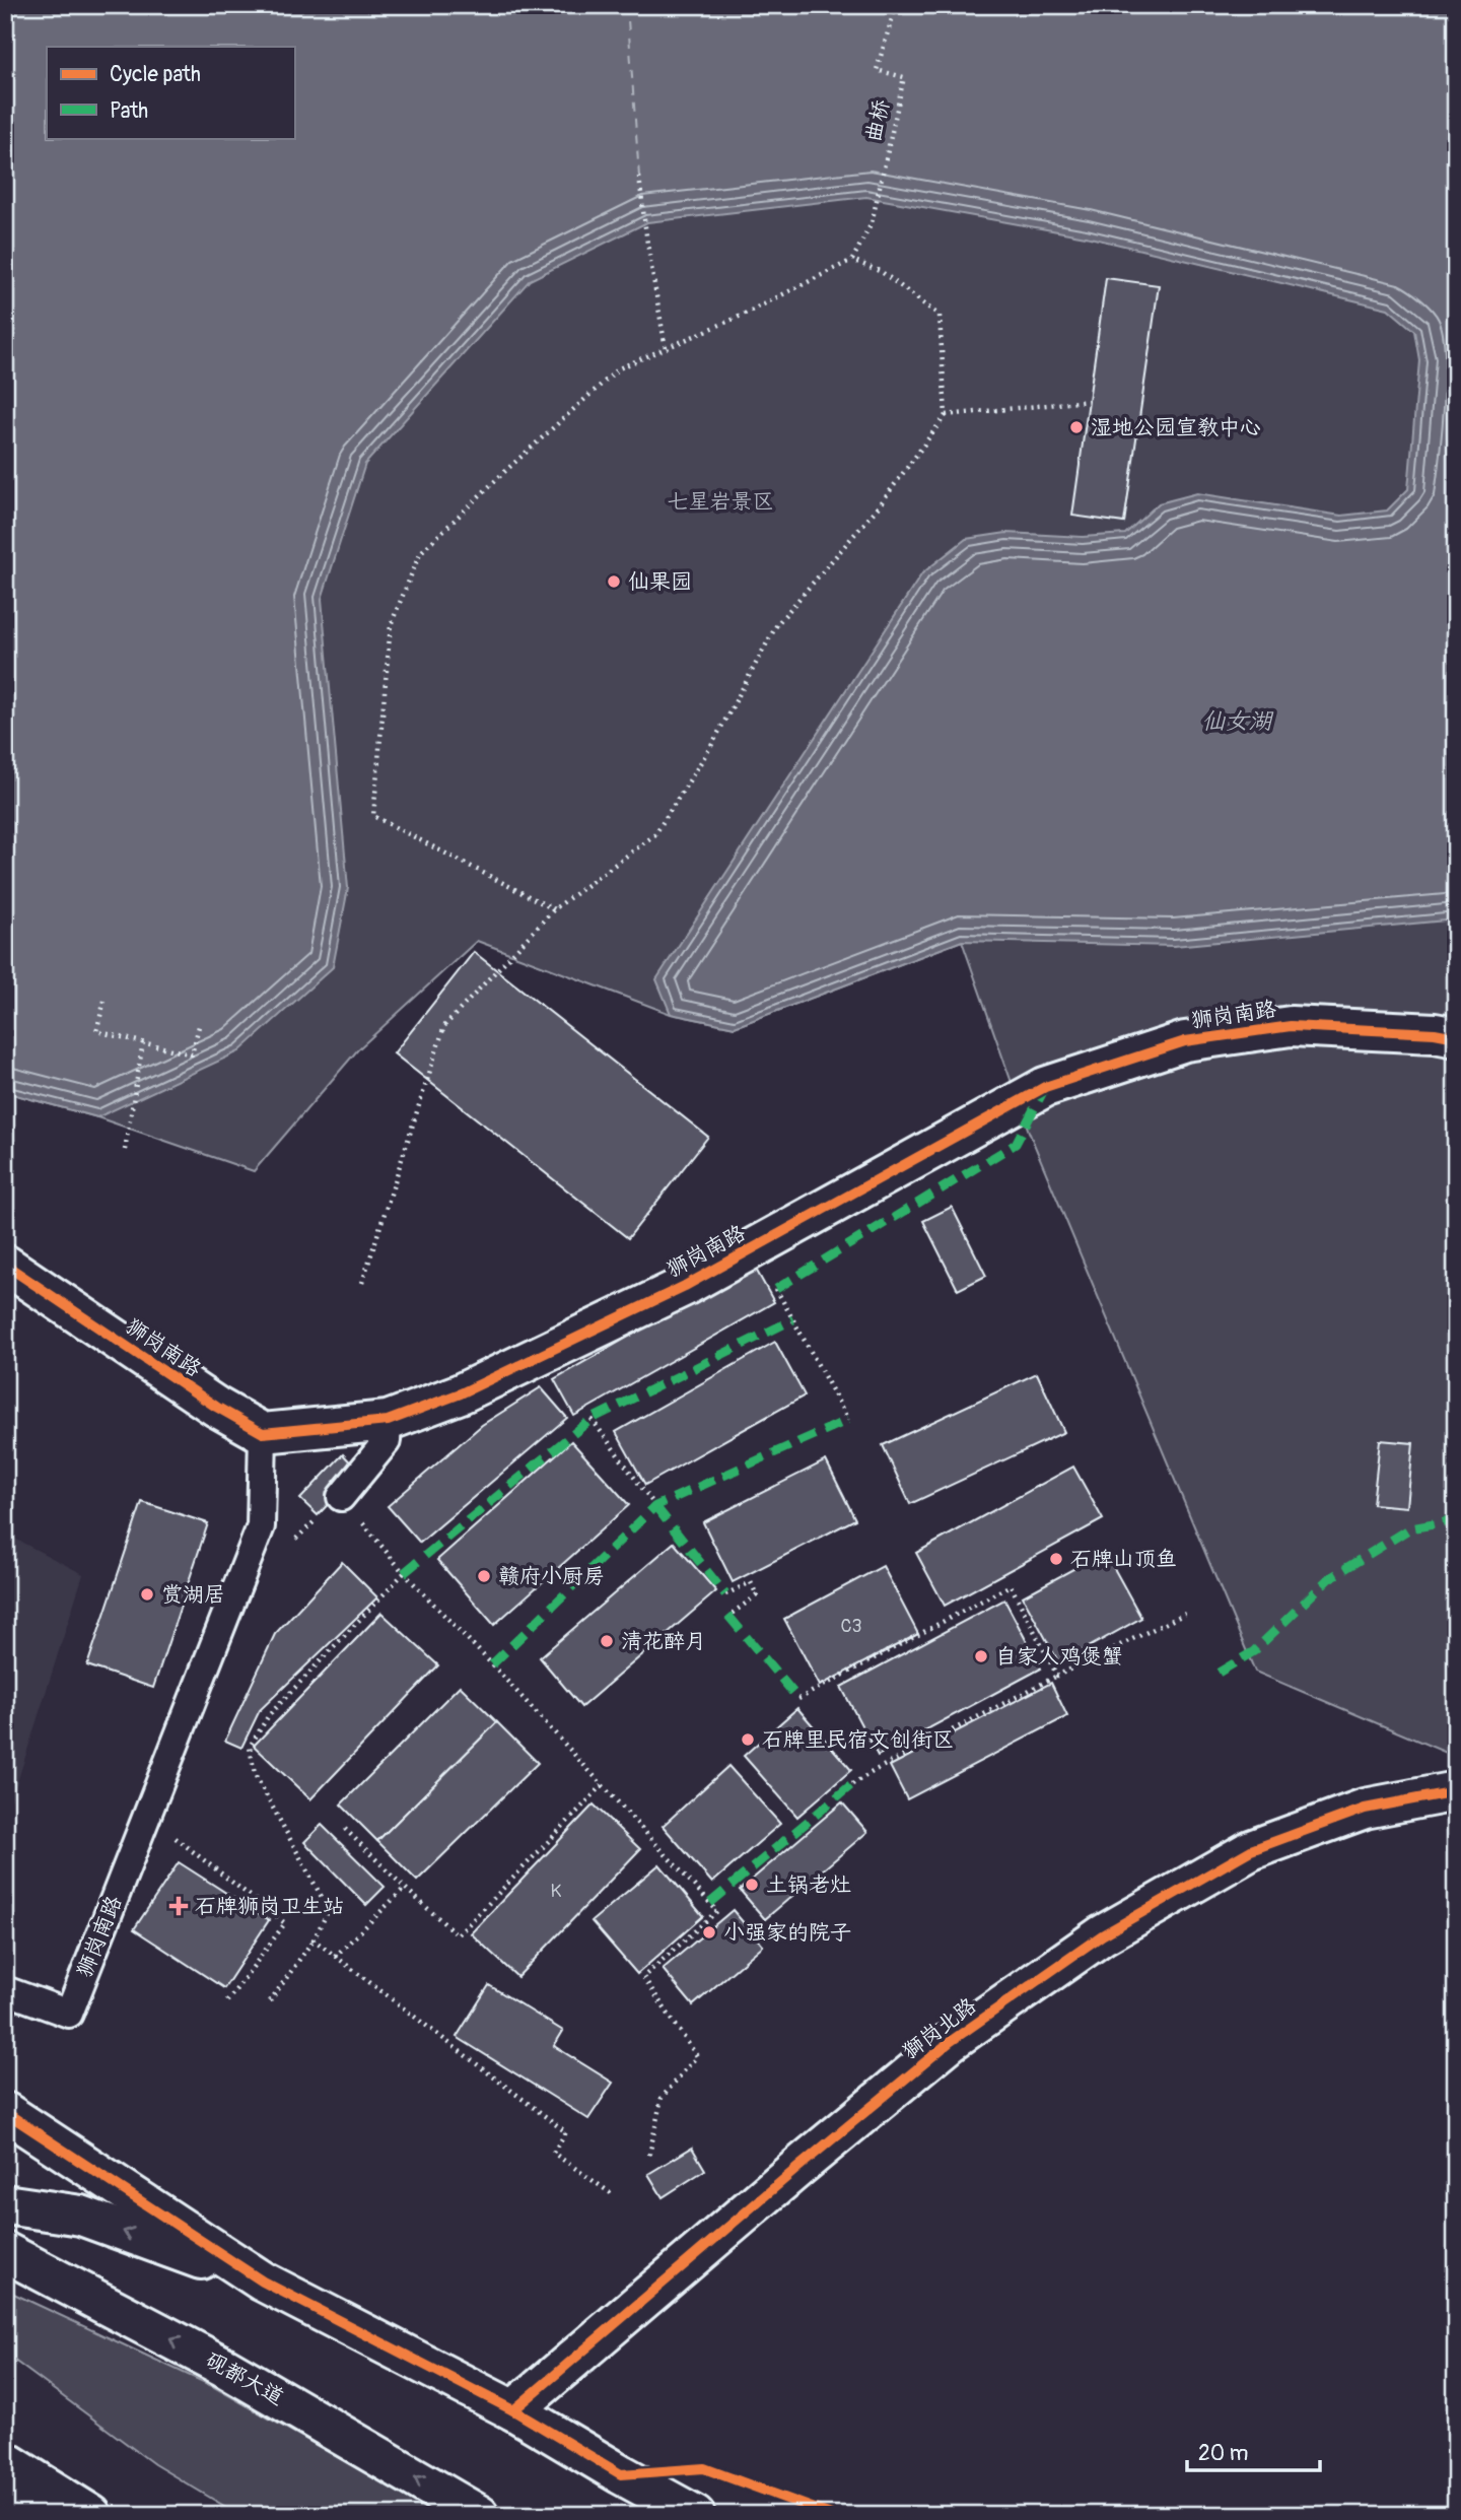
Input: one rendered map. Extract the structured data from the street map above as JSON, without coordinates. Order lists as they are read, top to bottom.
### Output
{
  "streets": {
    "street": ["狮岗南路", "獅岗北路", "砚都大道"],
    "path": ["曲桥"]
  },
  "water": ["仙女湖"],
  "parks": ["七星岩景区"],
  "places": {
    "other": [
      "湿地公园宣教中心",
      "仙果园",
      "石牌山顶鱼",
      "赣府小厨房",
      "赏湖居",
      "清花醉月",
      "自家人鸡煲蟹",
      "石牌里民宿文创街区",
      "土锅老灶",
      "小强家的院子"
    ],
    "health": ["石牌狮岗卫生站"]
  },
  "house_numbers": ["C3", "K"],
  "legend": ["Cycle path", "Path"],
  "scale_bar": "20 m"
}
